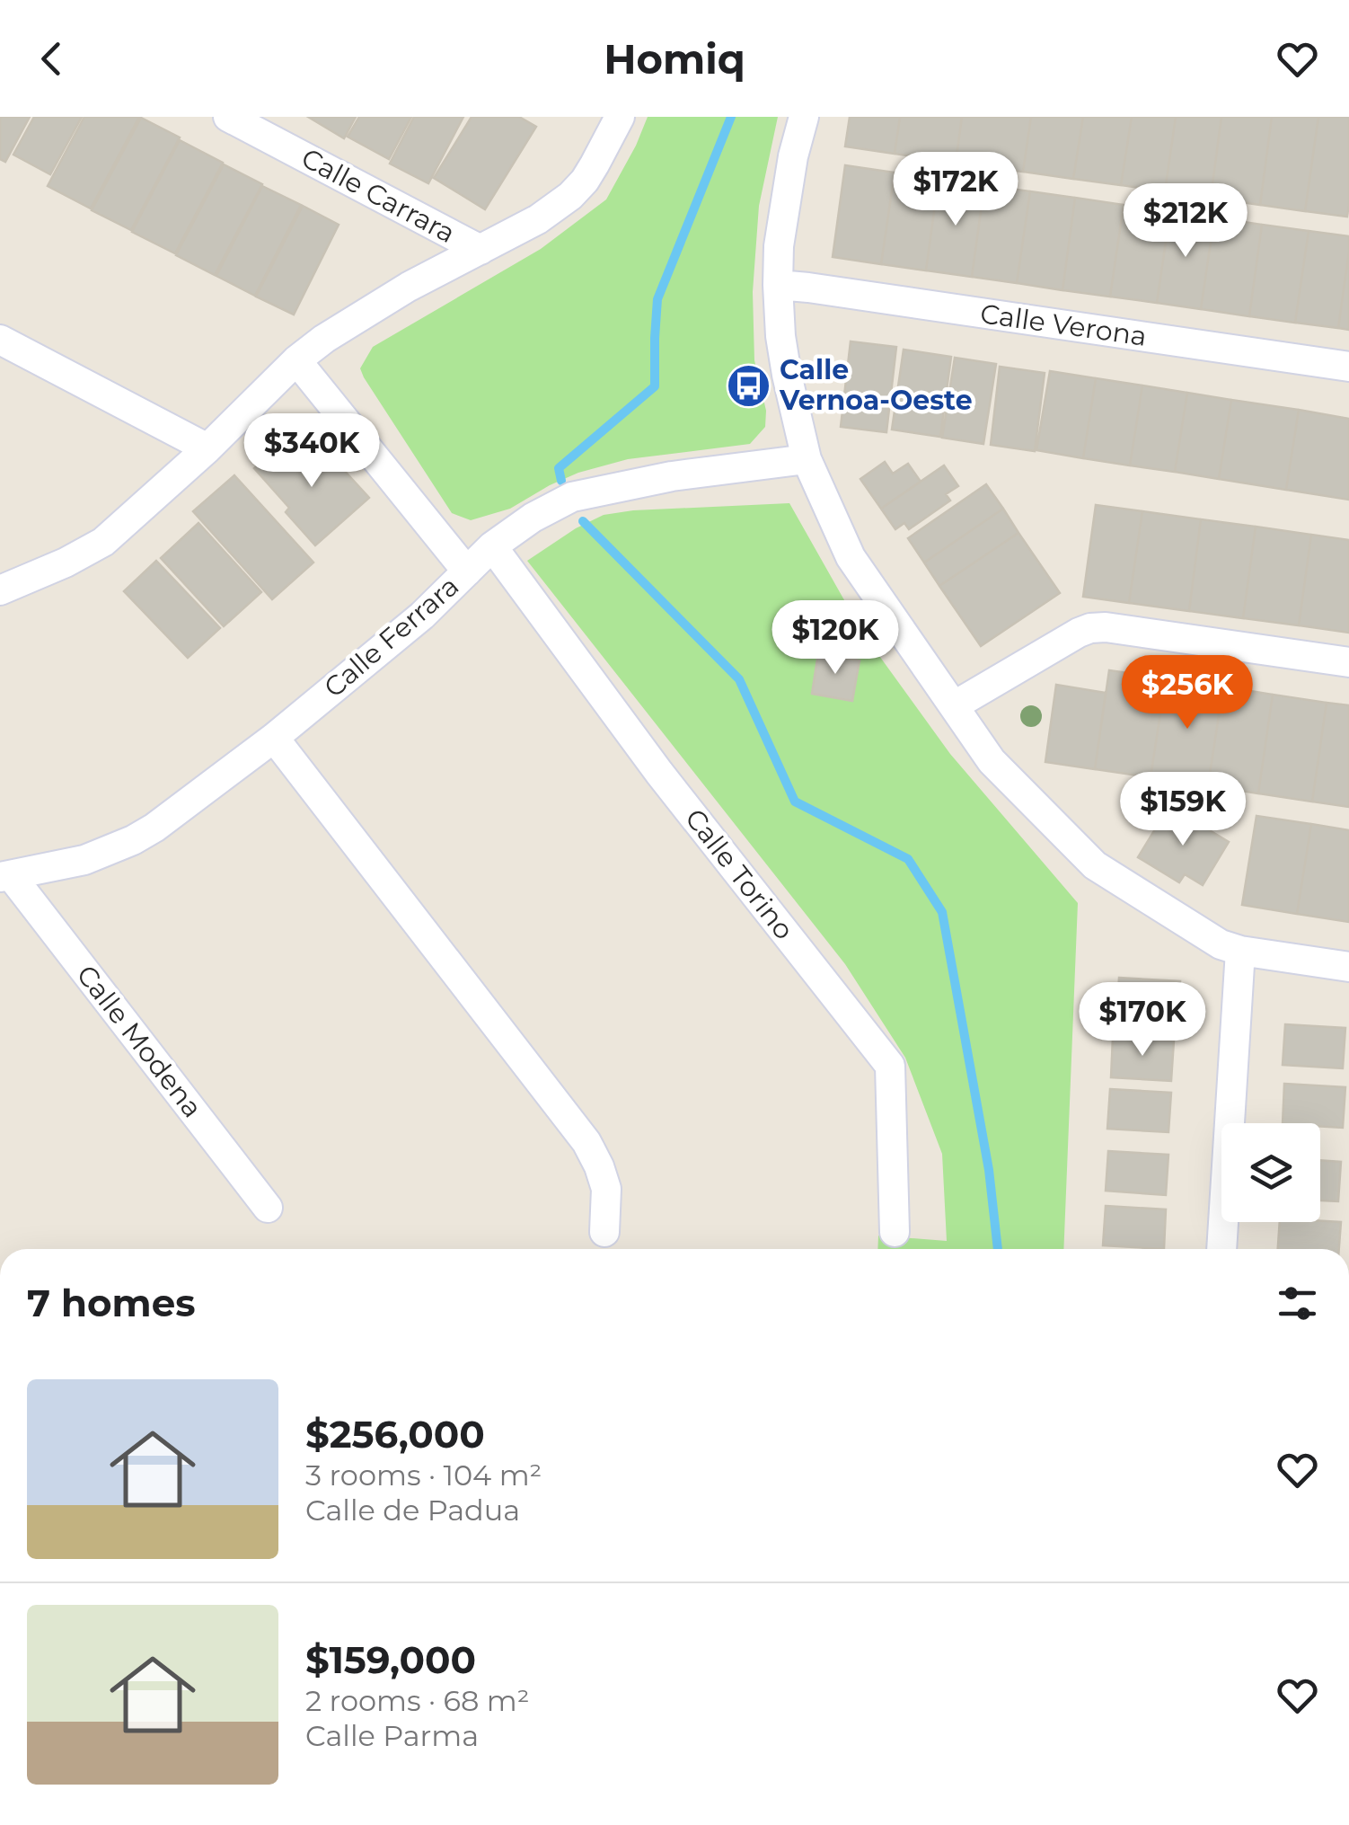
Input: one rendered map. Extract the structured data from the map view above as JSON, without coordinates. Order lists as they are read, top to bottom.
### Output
{
  "streets": {
    "street": [
      "Calle Carrara",
      "Calle Verona",
      "Calle Ferrara",
      "Calle Torino",
      "Calle Modena"
    ]
  },
  "crossings": [
    ["Calle Ferrara", "Calle Torino"],
    ["Calle Ferrara", "Calle Modena"]
  ],
  "places": {
    "bus stop": ["Calle Vernoa-Oeste"]
  },
  "page": {
    "header": "Homiq",
    "price": [
      "$172K",
      "$212K",
      "$340K",
      "$120K",
      "$256K",
      "$159K",
      "$170K"
    ],
    "heading": "7 homes",
    "list": [
      {
        "name": "$256,000",
        "note": "3 rooms · 104 m² · Calle de Padua"
      },
      {
        "name": "$159,000",
        "note": "2 rooms · 68 m² · Calle Parma"
      }
    ]
  }
}
